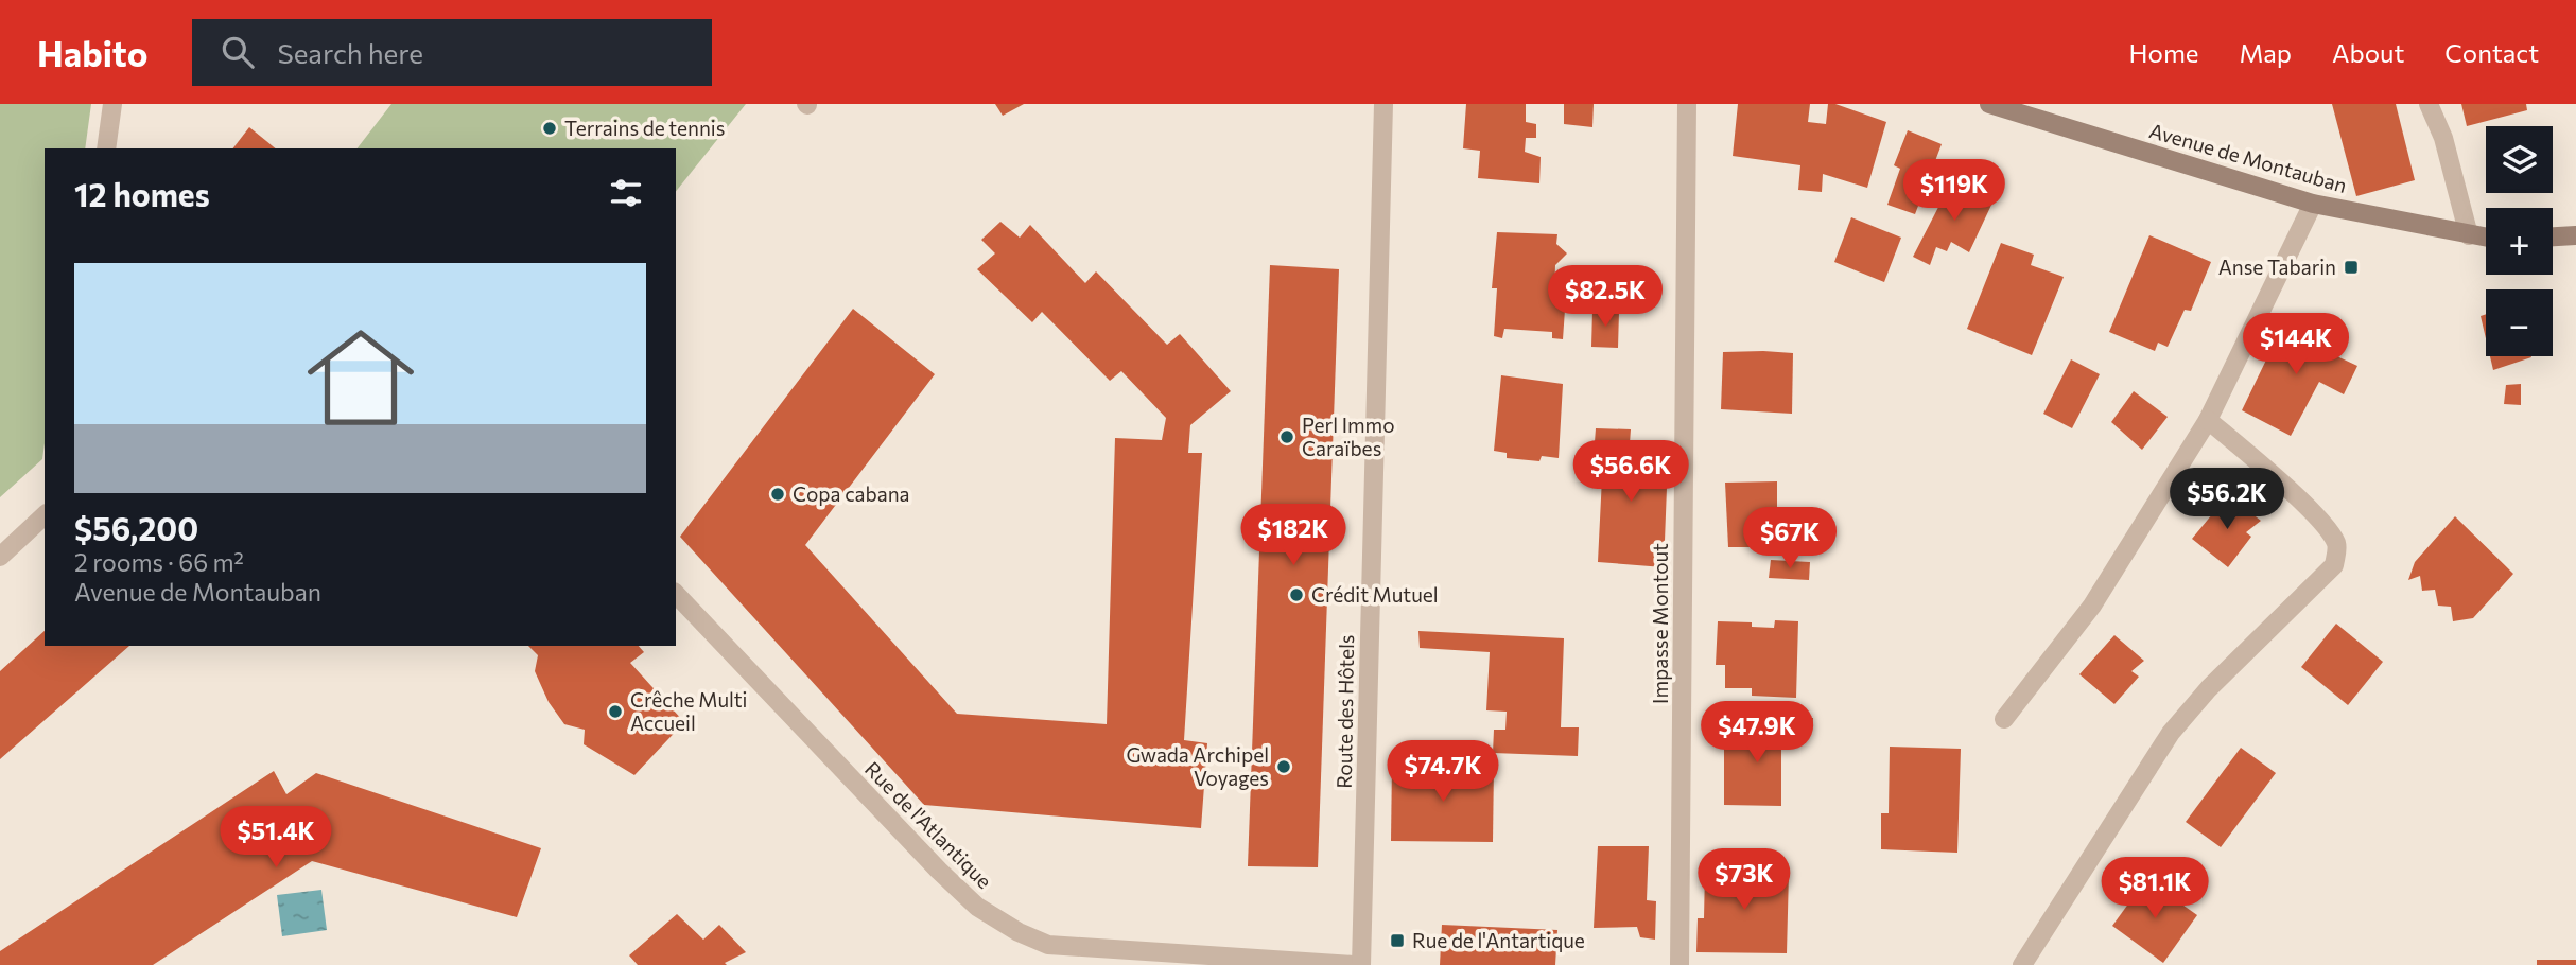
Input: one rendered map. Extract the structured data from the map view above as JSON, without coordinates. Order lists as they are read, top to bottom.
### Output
{
  "streets": {
    "main road": ["Avenue de Montauban"],
    "street": ["Impasse Montout", "Route des Hôtels", "Rue de l'Atlantique"]
  },
  "places": {
    "other": [
      "Terrains de tennis",
      "Perl Immo Caraïbes",
      "Copa cabana",
      "Crédit Mutuel",
      "Crêche Multi Accueil",
      "Gwada Archipel Voyages"
    ],
    "transit": ["Anse Tabarin", "Rue de l'Antartique"]
  },
  "page": {
    "header": "Habito",
    "search": "Search here",
    "nav": [
      "Home",
      "Map",
      "About",
      "Contact"
    ],
    "map_buttons": ["+", "−"],
    "heading": "12 homes",
    "price": [
      "$119K",
      "$82.5K",
      "$144K",
      "$56.6K",
      "$56.2K",
      "$182K",
      "$67K",
      "$47.9K",
      "$74.7K",
      "$51.4K",
      "$73K",
      "$81.1K"
    ],
    "list": [
      {
        "name": "$56,200",
        "note": "2 rooms · 66 m² · Avenue de Montauban"
      }
    ]
  }
}
